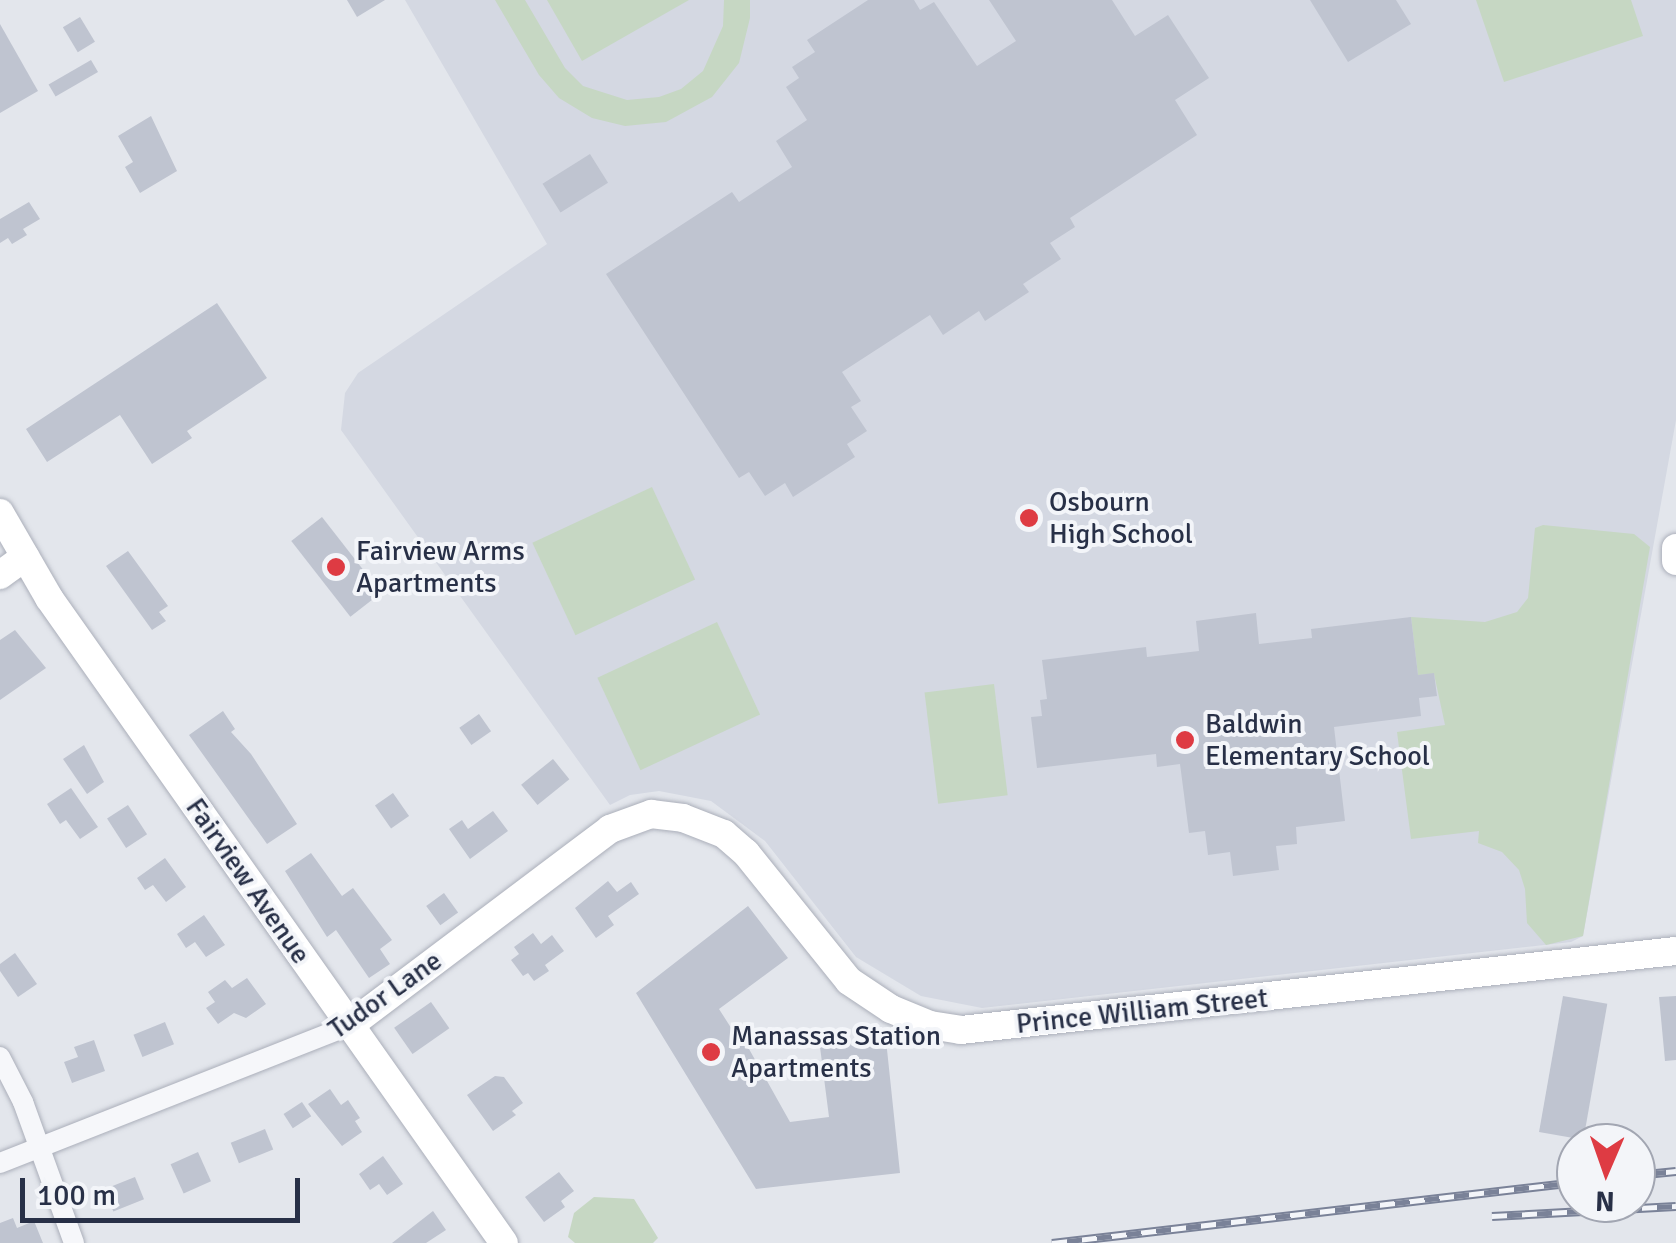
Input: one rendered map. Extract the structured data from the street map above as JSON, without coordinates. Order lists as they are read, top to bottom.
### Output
{
  "streets": {
    "street": ["Fairview Avenue", "Tudor Lane", "Prince William Street"]
  },
  "crossings": [
    ["Fairview Avenue", "Tudor Lane"],
    ["Tudor Lane", "Prince William Street"]
  ],
  "places": [
    "Osbourn High School",
    "Fairview Arms Apartments",
    "Baldwin Elementary School",
    "Manassas Station Apartments"
  ],
  "scale_bar": "100 m",
  "north": "bottom"
}
